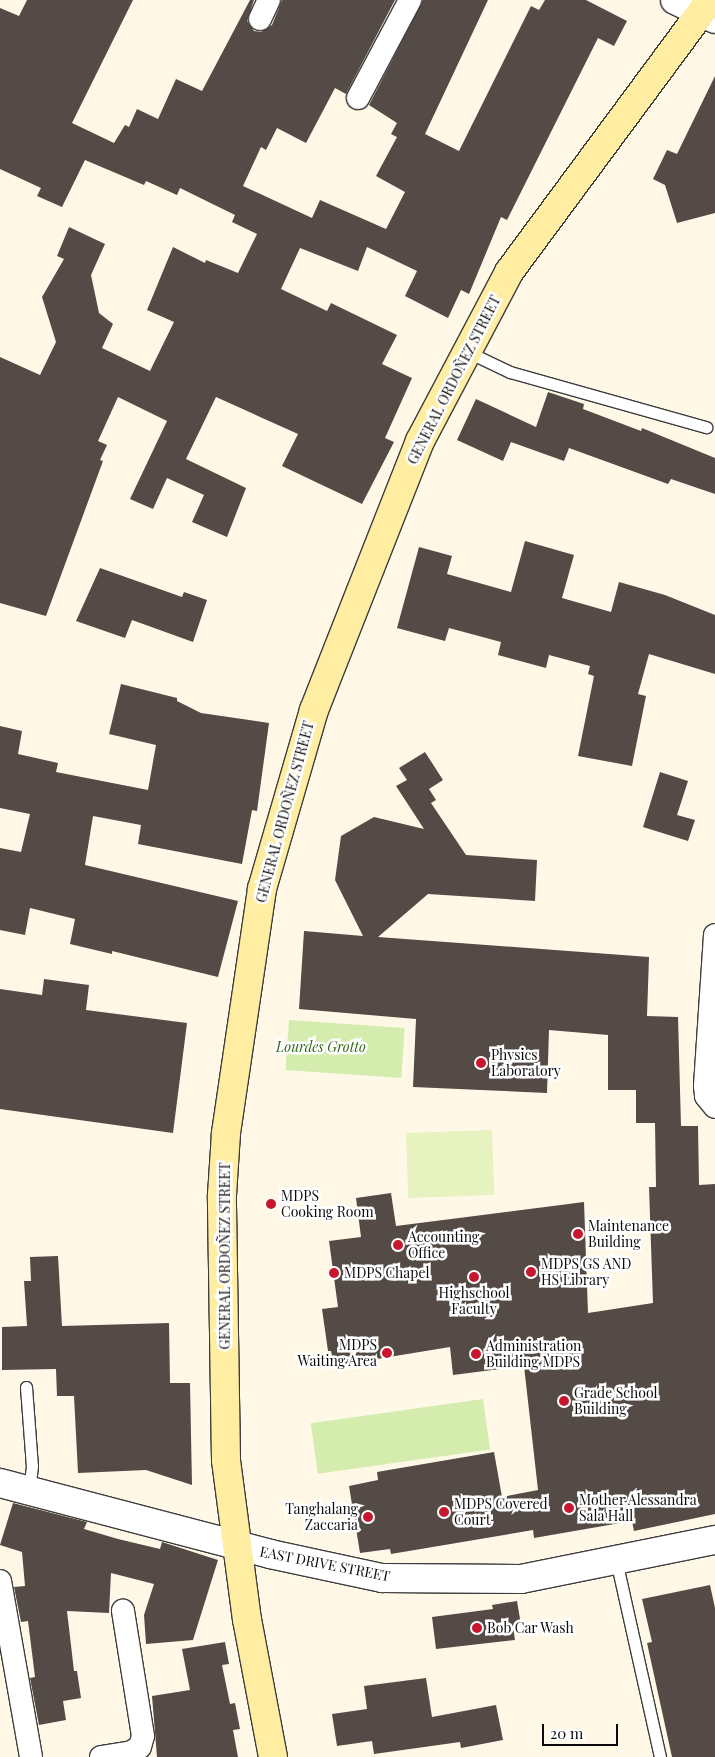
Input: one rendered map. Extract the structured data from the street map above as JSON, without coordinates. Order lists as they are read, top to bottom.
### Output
{
  "streets": {
    "main road": ["GENERAL ORDOÑEZ STREET"],
    "street": ["EAST DRIVE STREET"]
  },
  "crossings": [
    ["GENERAL ORDOÑEZ STREET", "EAST DRIVE STREET"]
  ],
  "parks": ["Lourdes Grotto"],
  "places": [
    "Physics Laboratory",
    "MDPS Cooking Room",
    "Maintenance Building",
    "Accounting Office",
    "MDPS GS AND HS Library",
    "MDPS Chapel",
    "Highschool Faculty",
    "MDPS Waiting Area",
    "Administration Building MDPS",
    "Grade School Building",
    "Mother Alessandra Sala Hall",
    "MDPS Covered Court",
    "Tanghalang Zaccaria",
    "Bob Car Wash"
  ],
  "scale_bar": "20 m"
}
